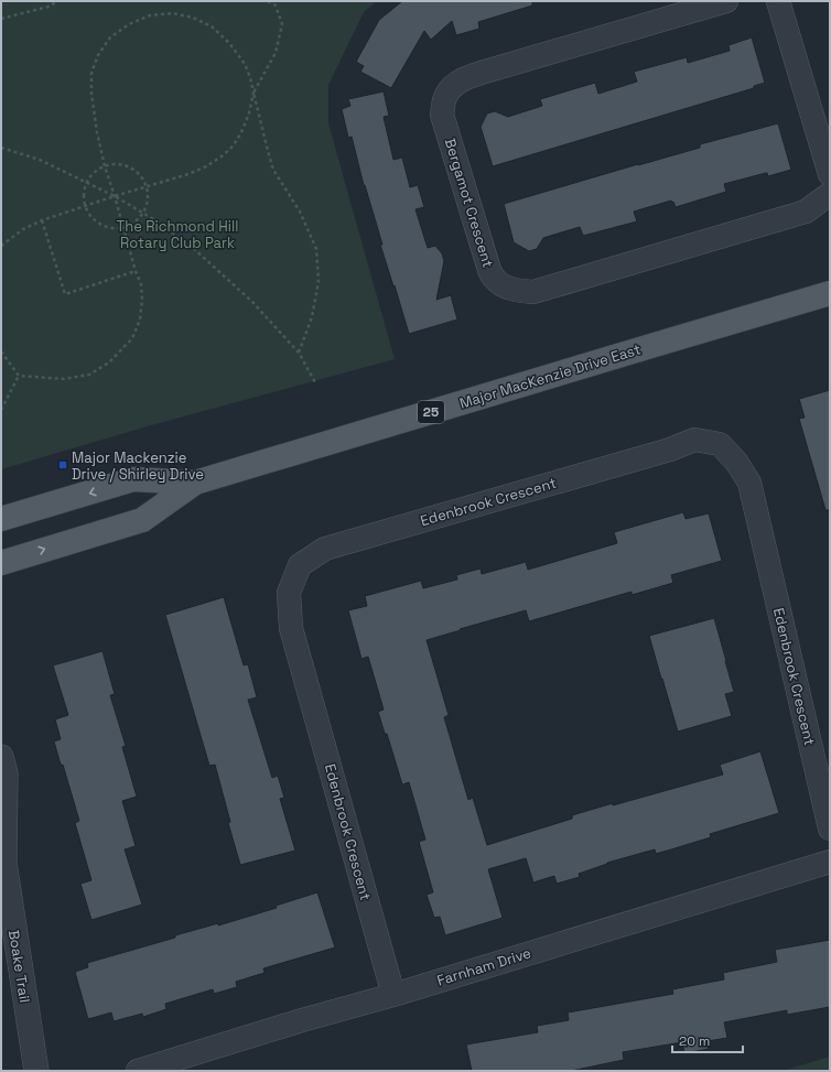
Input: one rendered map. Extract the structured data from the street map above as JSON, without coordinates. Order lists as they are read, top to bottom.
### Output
{
  "streets": {
    "main road": ["Major MacKenzie Drive East", "25"],
    "street": [
      "Bergamot Crescent",
      "Edenbrook Crescent",
      "Boake Trail",
      "Farnham Drive"
    ]
  },
  "crossings": [
    ["Edenbrook Crescent", "Farnham Drive"]
  ],
  "parks": ["The Richmond Hill Rotary Club Park"],
  "places": {
    "transit": ["Major Mackenzie Drive / Shirley Drive"]
  },
  "scale_bar": "20 m"
}
